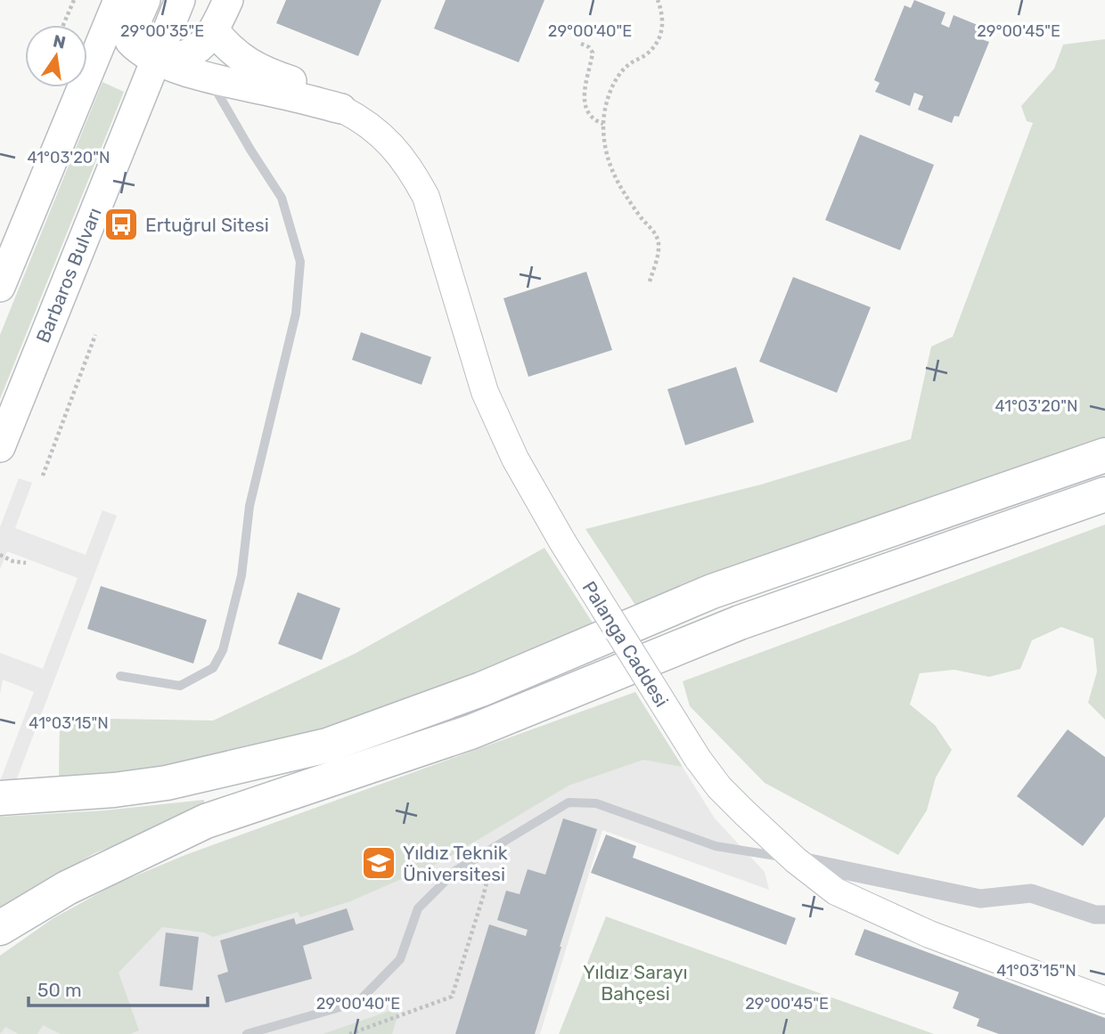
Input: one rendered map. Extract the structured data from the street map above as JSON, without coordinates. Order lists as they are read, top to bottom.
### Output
{
  "streets": {
    "main road": ["Barbaros Bulvarı", "Palanga Caddesi"]
  },
  "parks": ["Yıldız Sarayı Bahçesi"],
  "places": {
    "bus stop": ["Ertuğrul Sitesi"],
    "school or university": ["Yıldız Teknik Üniversitesi"]
  },
  "scale_bar": "50 m",
  "north": "top",
  "coordinates": [
    "29°00'35\"E",
    "29°00'40\"E",
    "29°00'45\"E",
    "41°03'20\"N",
    "41°03'15\"N"
  ]
}
